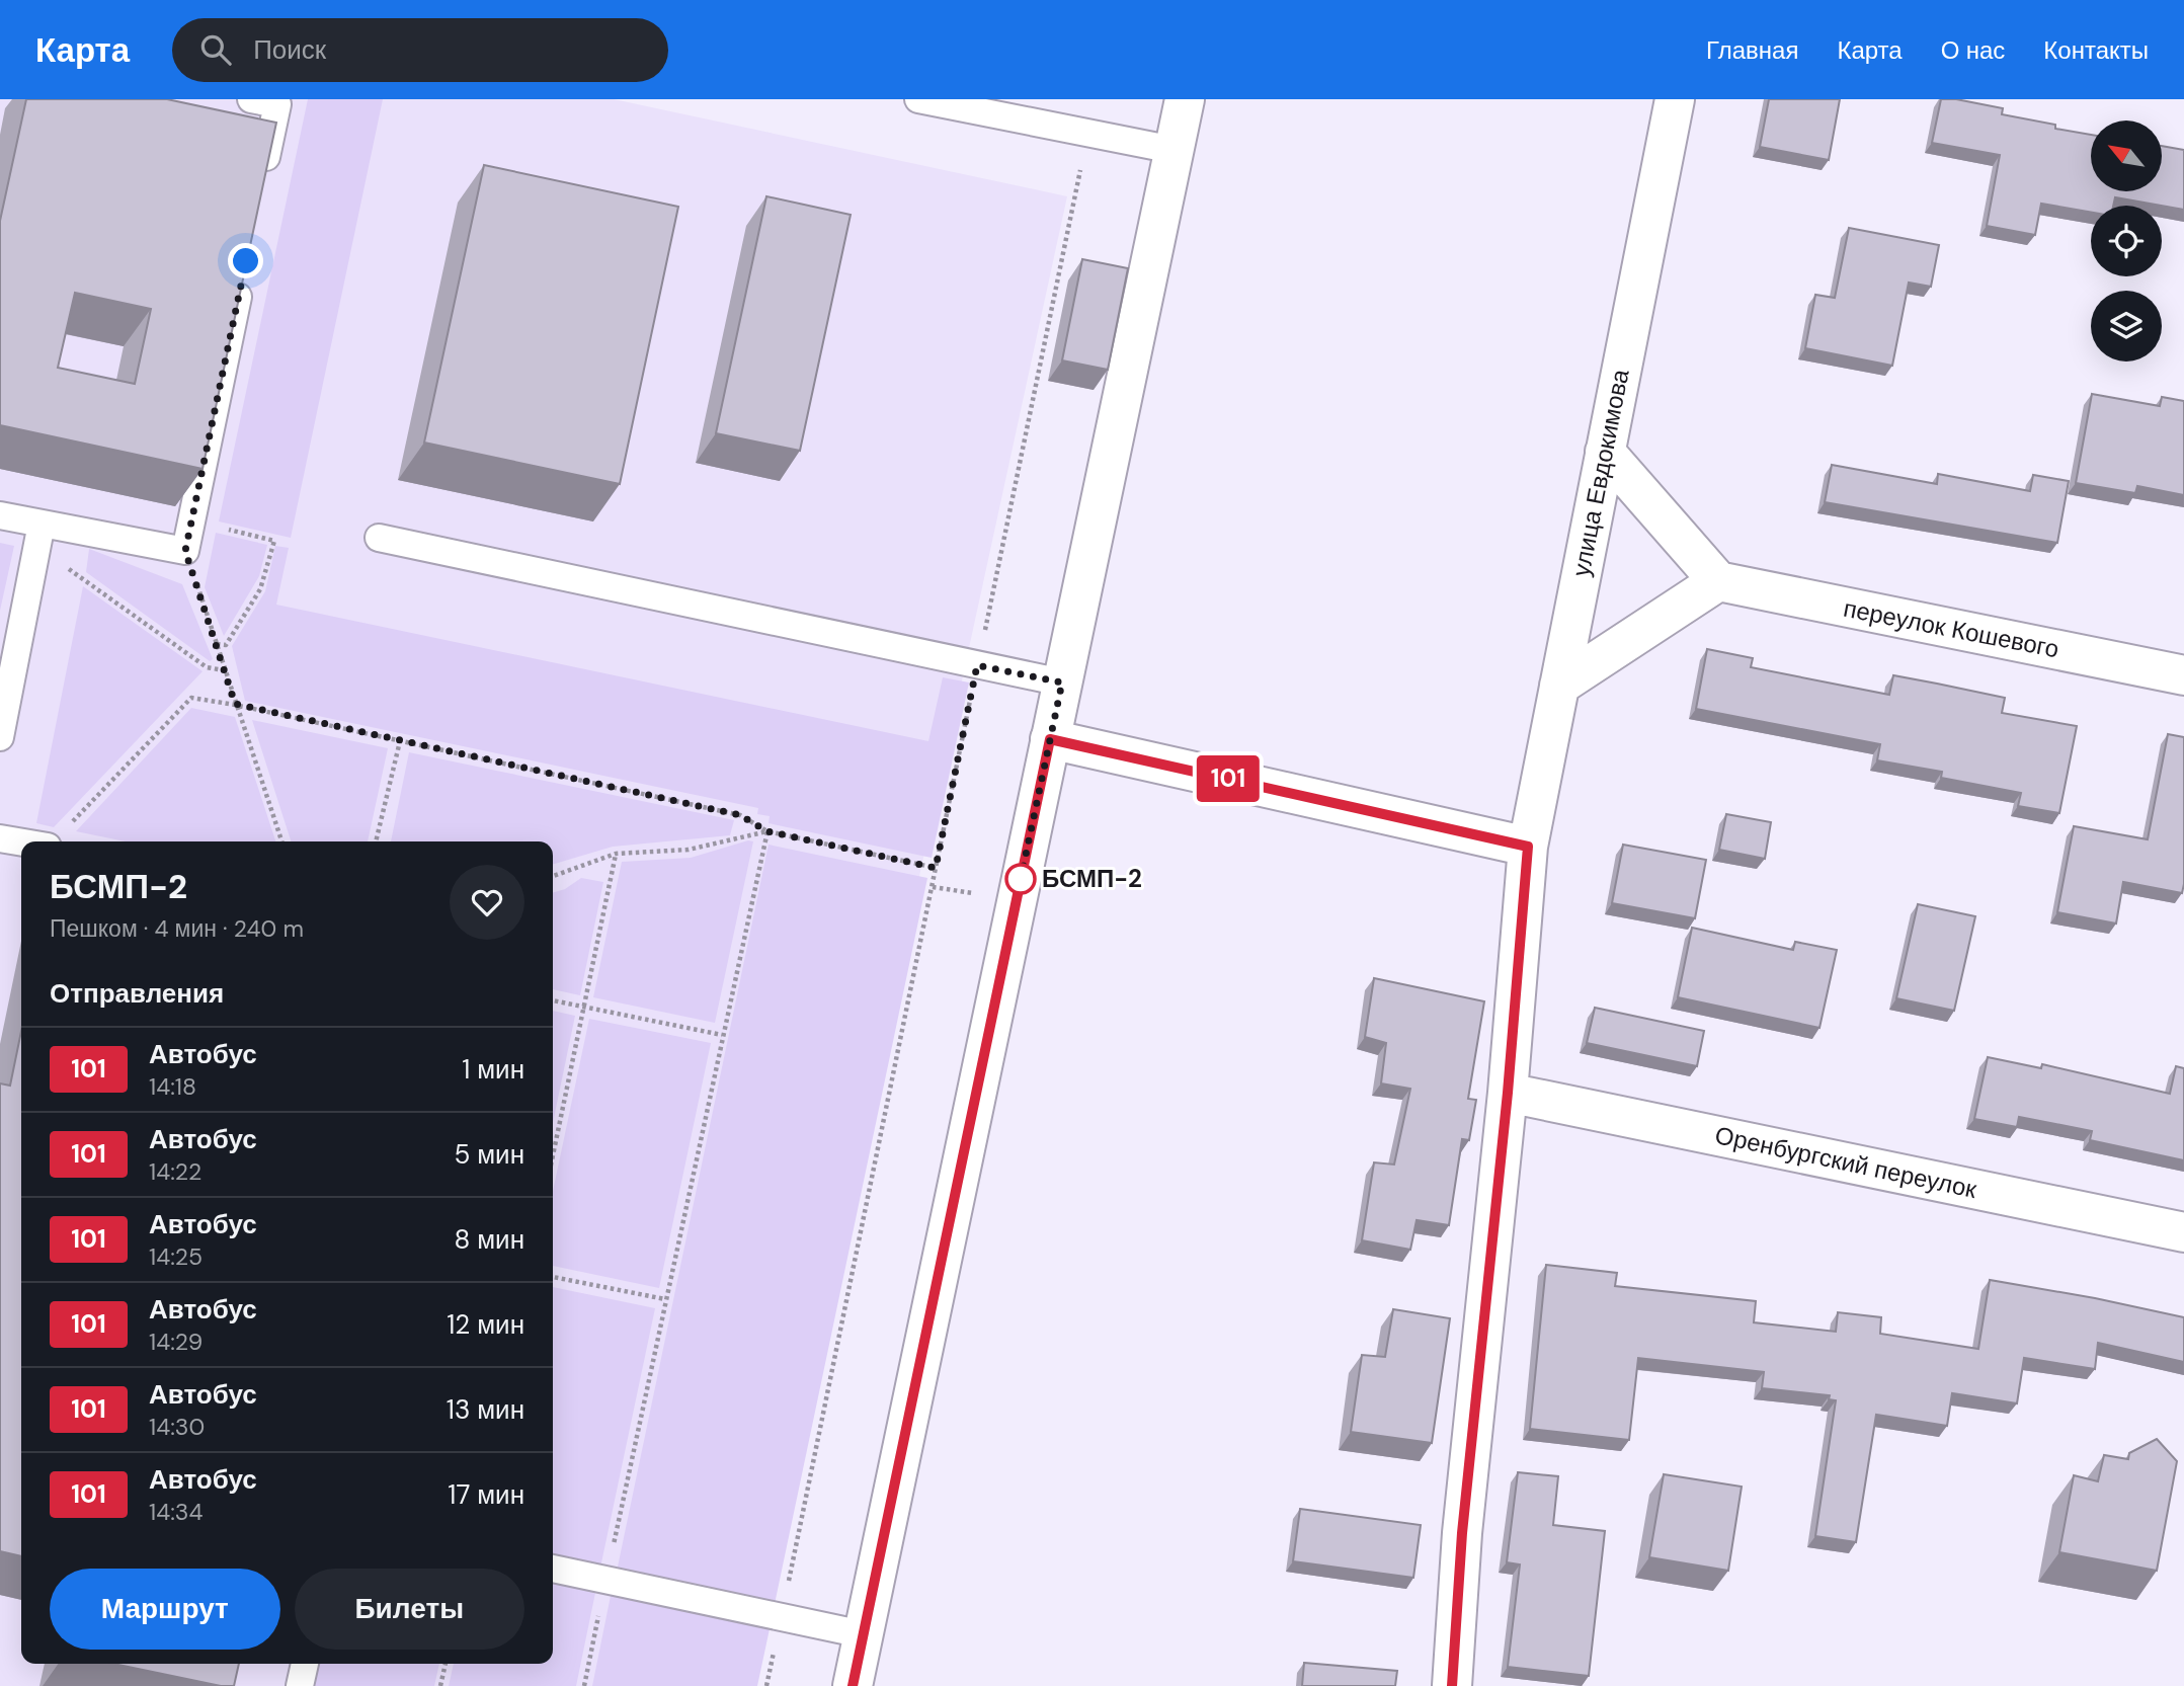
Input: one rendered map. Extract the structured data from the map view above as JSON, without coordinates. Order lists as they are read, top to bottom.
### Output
{
  "streets": {
    "street": ["улица Евдокимова", "переулок Кошевого", "Оренбургский переулок"]
  },
  "crossings": [
    ["улица Евдокимова", "Оренбургский переулок"]
  ],
  "places": ["БСМП-2"],
  "lines": ["bus line 101"],
  "north": "top left",
  "page": {
    "header": "Карта",
    "search": "Поиск",
    "nav": [
      "Главная",
      "Карта",
      "О нас",
      "Контакты"
    ],
    "on_map": "101",
    "heading": [
      ["БСМП-2", "Пешком · 4 мин · 240 m"],
      "Отправления"
    ],
    "list": [
      {
        "mark": "101",
        "name": "Автобус",
        "note": "14:18",
        "value": "1 мин"
      },
      {
        "mark": "101",
        "name": "Автобус",
        "note": "14:22",
        "value": "5 мин"
      },
      {
        "mark": "101",
        "name": "Автобус",
        "note": "14:25",
        "value": "8 мин"
      },
      {
        "mark": "101",
        "name": "Автобус",
        "note": "14:29",
        "value": "12 мин"
      },
      {
        "mark": "101",
        "name": "Автобус",
        "note": "14:30",
        "value": "13 мин"
      },
      {
        "mark": "101",
        "name": "Автобус",
        "note": "14:34",
        "value": "17 мин"
      }
    ],
    "buttons": ["Маршрут", "Билеты"]
  }
}
